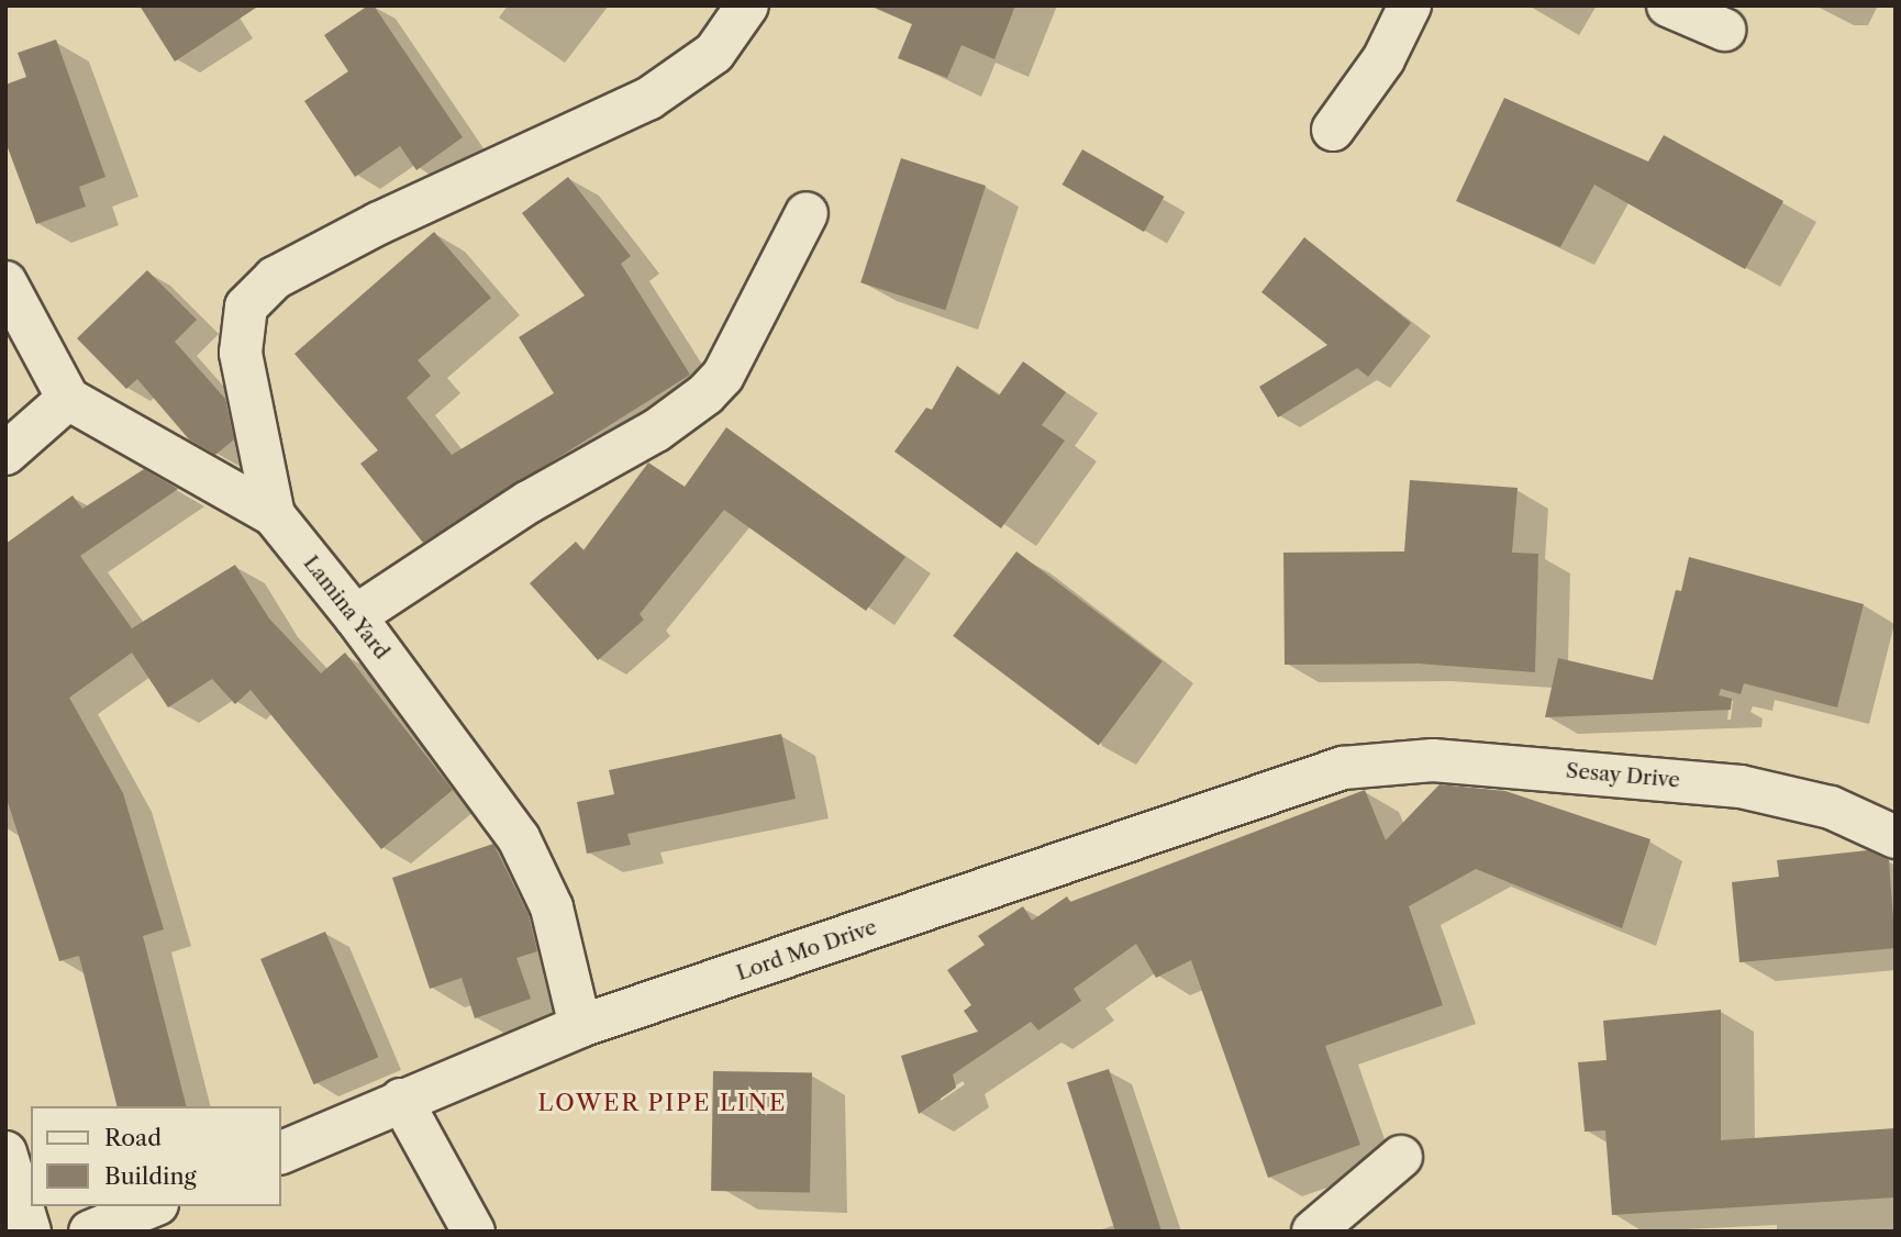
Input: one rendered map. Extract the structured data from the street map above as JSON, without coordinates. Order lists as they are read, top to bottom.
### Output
{
  "streets": {
    "street": ["Lamina Yard", "Sesay Drive", "Lord Mo Drive"]
  },
  "crossings": [
    ["Lamina Yard", "Lord Mo Drive"],
    ["Sesay Drive", "Lord Mo Drive"]
  ],
  "districts": ["LOWER PIPE LINE"],
  "legend": ["Road", "Building"]
}
